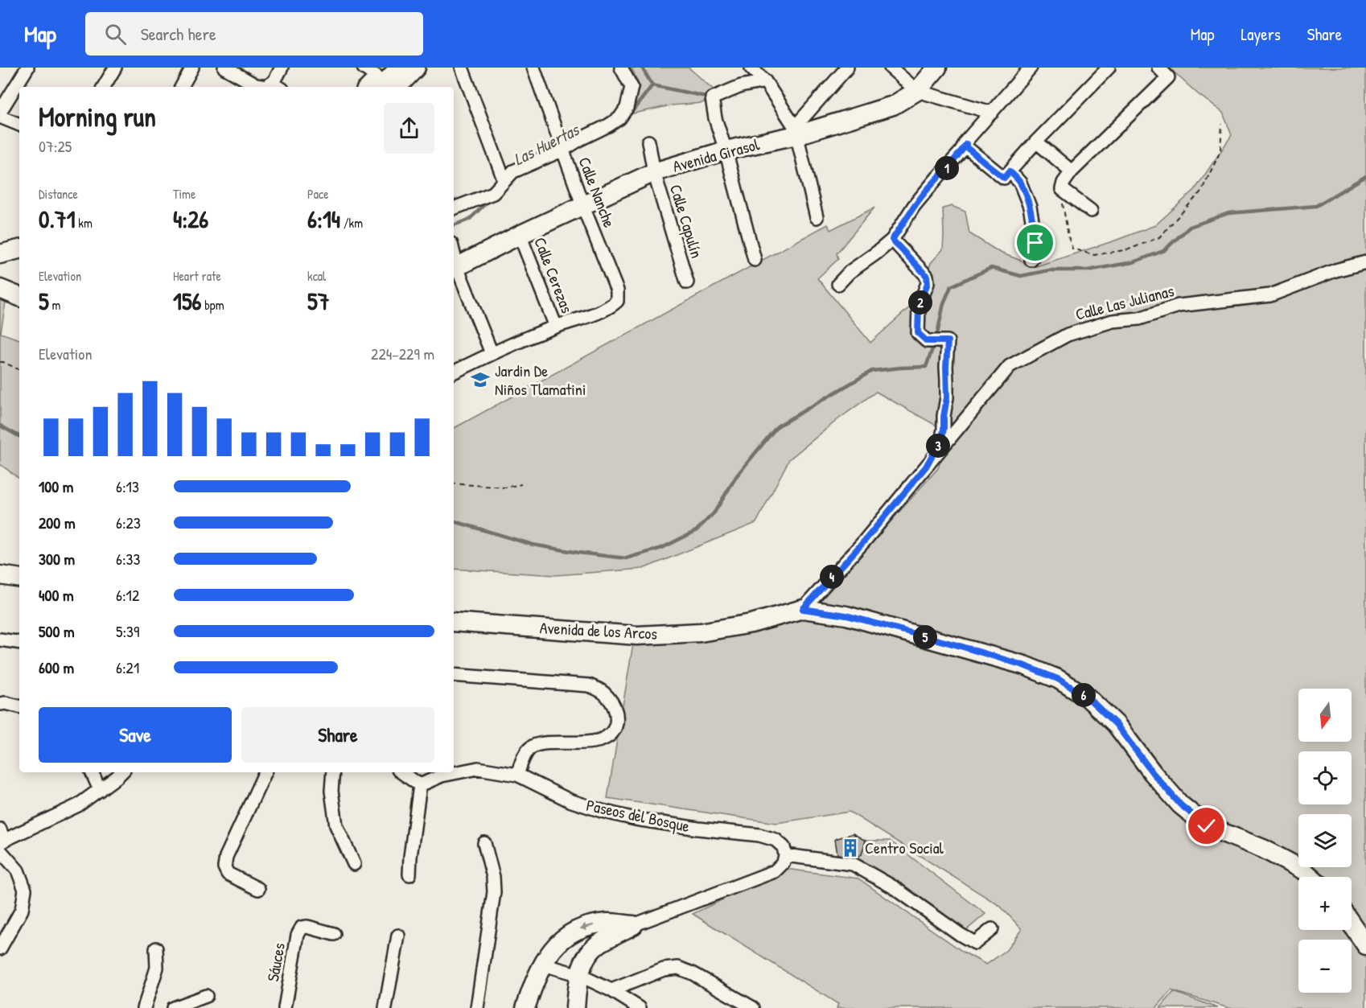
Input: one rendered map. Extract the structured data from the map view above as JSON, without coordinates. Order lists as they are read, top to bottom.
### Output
{
  "streets": {
    "main road": ["Avenida Girasol", "Avenida de los Arcos"],
    "street": [
      "Calle Nanche",
      "Calle Capulín",
      "Calle Cerezas",
      "Calle Las Julianas",
      "Paseos del Bosque",
      "Sáuces"
    ]
  },
  "crossings": [
    ["Avenida Girasol", "Calle Nanche"],
    ["Avenida Girasol", "Calle Capulín"],
    ["Avenida Girasol", "Calle Cerezas"],
    ["Calle Nanche", "Calle Cerezas"],
    ["Calle Las Julianas", "Avenida de los Arcos"]
  ],
  "water": ["Las Huertas"],
  "places": {
    "school or university": ["Jardin De Niños Tlamatini"],
    "building": ["Centro Social"]
  },
  "north": "bottom",
  "page": {
    "header": "Map",
    "search": "Search here",
    "nav": ["Map", "Layers", "Share"],
    "heading": ["Morning run", "07:25"],
    "pins": [
      "1",
      "2",
      "3",
      "4",
      "5",
      "6"
    ],
    "stats": [
      ["Distance", "0.71 km"],
      ["Time", "4:26"],
      ["Pace", "6:14 /km"],
      ["Elevation", "5 m"],
      ["Heart rate", "156 bpm"],
      ["kcal", "57"]
    ],
    "chart": ["Elevation", "224–229 m"],
    "list": [
      {
        "name": "100 m",
        "note": "6:13"
      },
      {
        "name": "200 m",
        "note": "6:23"
      },
      {
        "name": "300 m",
        "note": "6:33"
      },
      {
        "name": "400 m",
        "note": "6:12"
      },
      {
        "name": "500 m",
        "note": "5:39"
      },
      {
        "name": "600 m",
        "note": "6:21"
      }
    ],
    "map_buttons": ["+", "−"],
    "buttons": ["Save", "Share"]
  }
}
